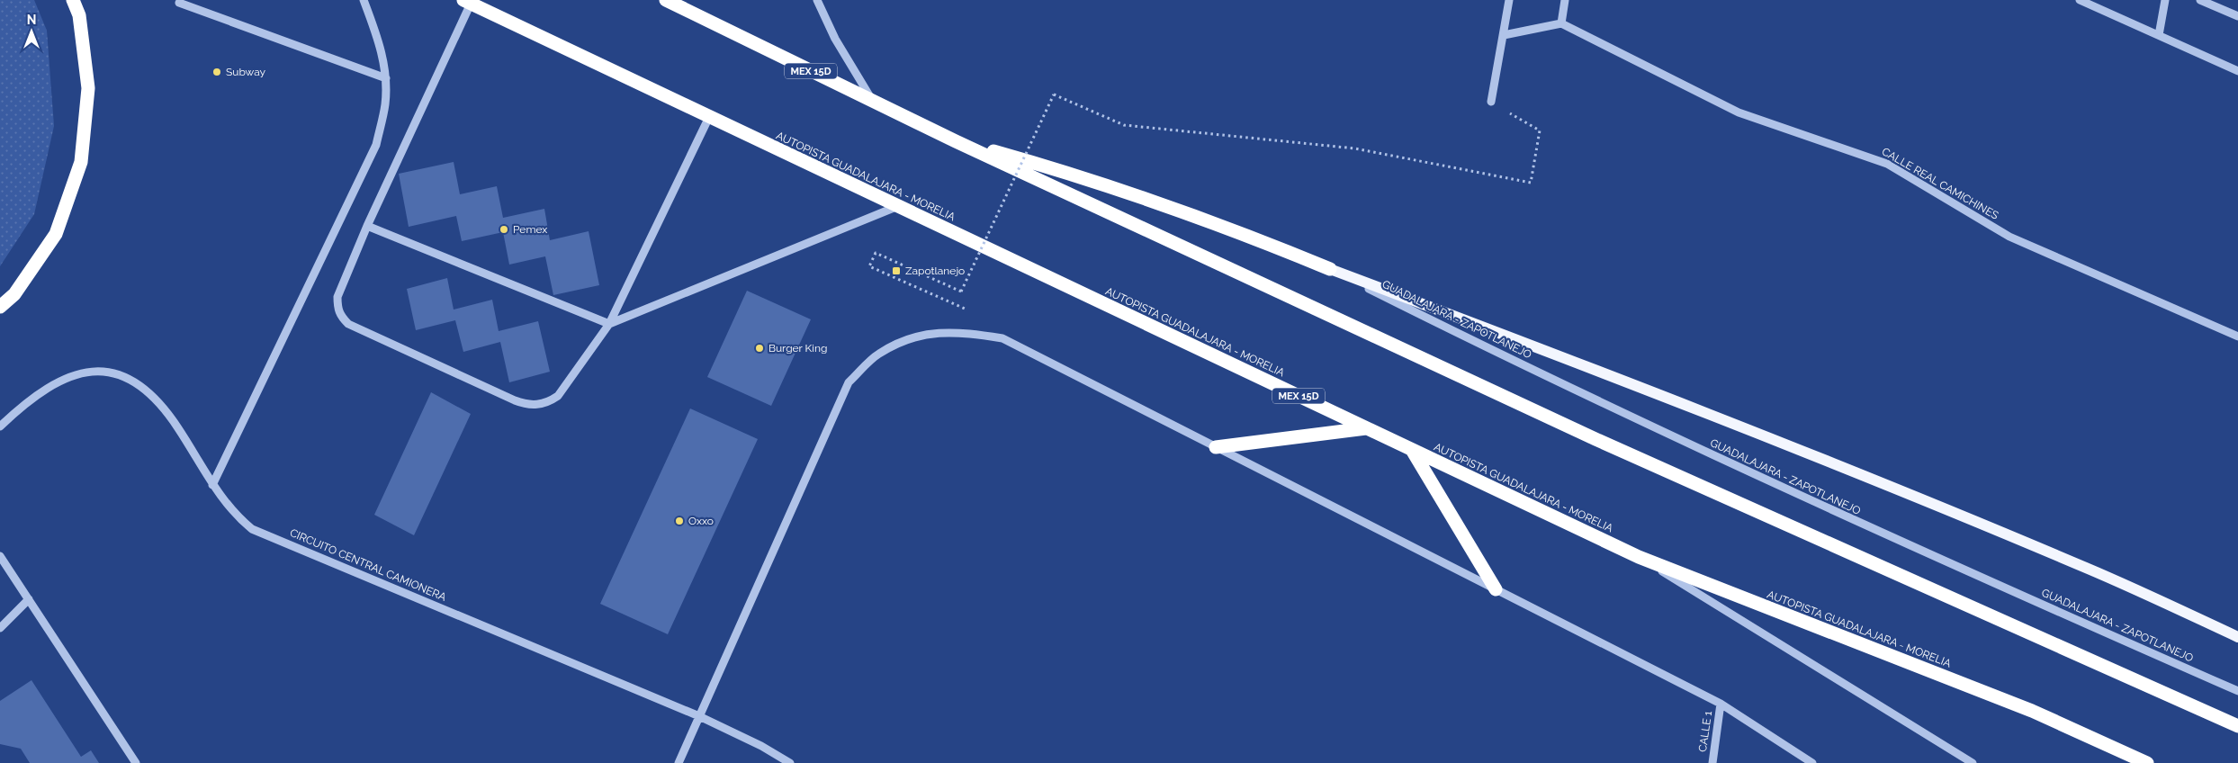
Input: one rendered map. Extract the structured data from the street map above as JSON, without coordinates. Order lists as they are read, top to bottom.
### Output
{
  "streets": {
    "highway": ["MEX 15D", "AUTOPISTA GUADALAJARA - MORELIA"],
    "street": [
      "CALLE REAL CAMICHINES",
      "GUADALAJARA - ZAPOTLANEJO",
      "CIRCUITO CENTRAL CAMIONERA",
      "CALLE 1"
    ]
  },
  "places": {
    "other": [
      "Subway",
      "Pemex",
      "Burger King",
      "Oxxo"
    ],
    "transit": ["Zapotlanejo"]
  },
  "north": "top"
}
